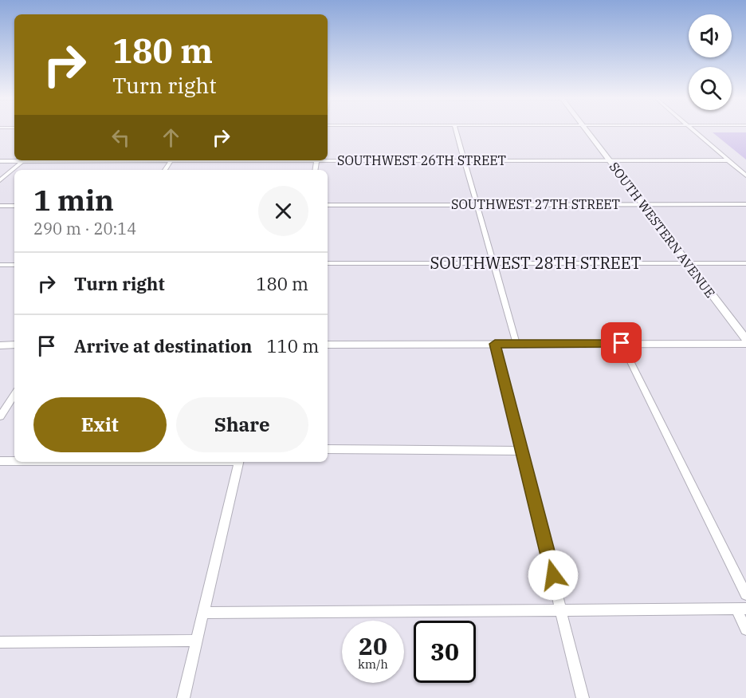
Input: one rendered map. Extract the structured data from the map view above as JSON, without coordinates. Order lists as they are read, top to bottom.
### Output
{
  "streets": {
    "main road": ["SOUTH WESTERN AVENUE"],
    "street": ["SOUTHWEST 26TH STREET", "SOUTHWEST 27TH STREET", "SOUTHWEST 28TH STREET"]
  },
  "crossings": [
    ["SOUTHWEST 26TH STREET", "SOUTH WESTERN AVENUE"],
    ["SOUTHWEST 27TH STREET", "SOUTH WESTERN AVENUE"],
    ["SOUTH WESTERN AVENUE", "SOUTHWEST 28TH STREET"]
  ],
  "page": {
    "turn": ["180 m", "Turn right"],
    "heading": ["1 min", "290 m · 20:14"],
    "list": [
      {
        "name": "Turn right",
        "value": "180 m"
      },
      {
        "name": "Arrive at destination",
        "value": "110 m"
      }
    ],
    "buttons": ["Exit", "Share"],
    "speed": "20 km/h",
    "limit": "30"
  }
}
